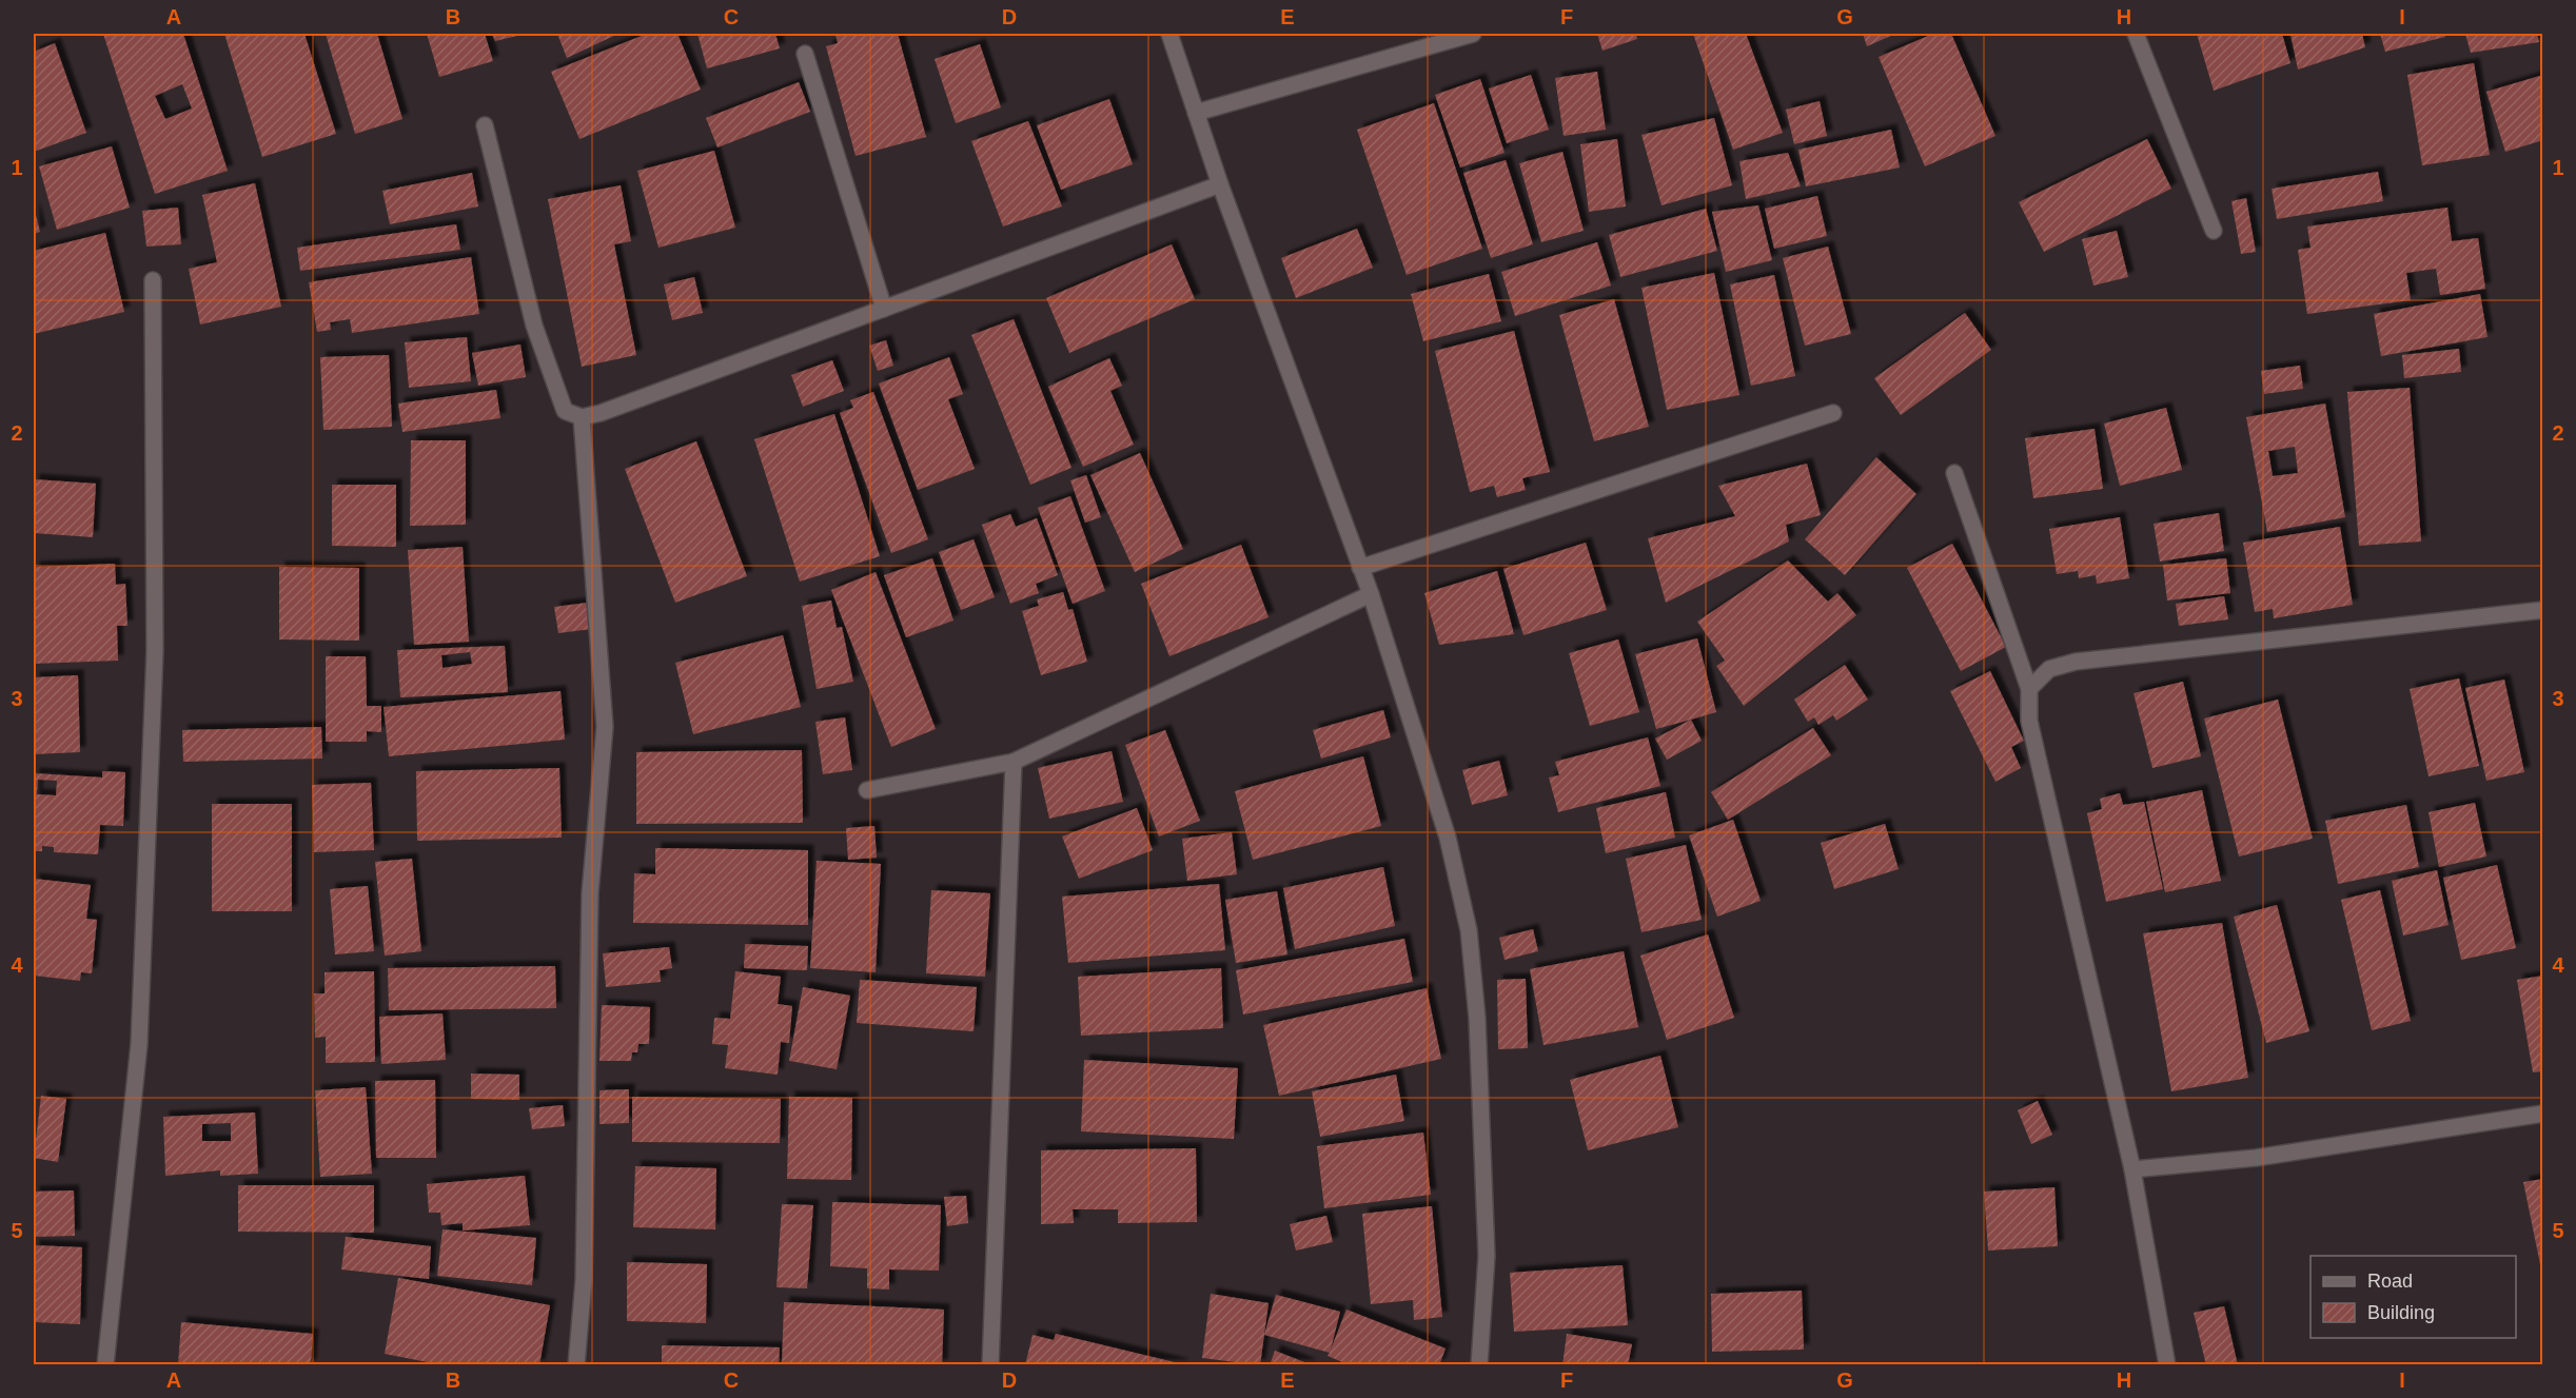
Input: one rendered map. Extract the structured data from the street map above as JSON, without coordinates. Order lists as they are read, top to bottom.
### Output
{
  "legend": ["Road", "Building"],
  "grid": {
    "columns": [
      "A",
      "B",
      "C",
      "D",
      "E",
      "F",
      "G",
      "H",
      "I"
    ],
    "rows": [
      "1",
      "2",
      "3",
      "4",
      "5"
    ]
  }
}
